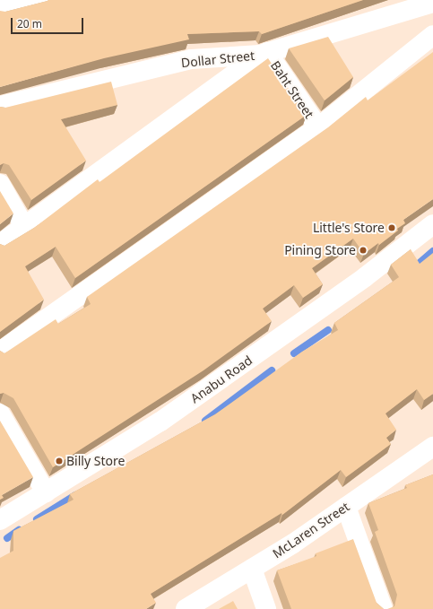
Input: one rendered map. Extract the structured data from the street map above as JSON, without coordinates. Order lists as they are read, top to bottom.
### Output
{
  "streets": {
    "street": [
      "Dollar Street",
      "Baht Street",
      "Anabu Road",
      "McLaren Street"
    ]
  },
  "crossings": [
    ["Dollar Street", "Baht Street"]
  ],
  "places": ["Little's Store", "Pining Store", "Billy Store"],
  "scale_bar": "20 m"
}
